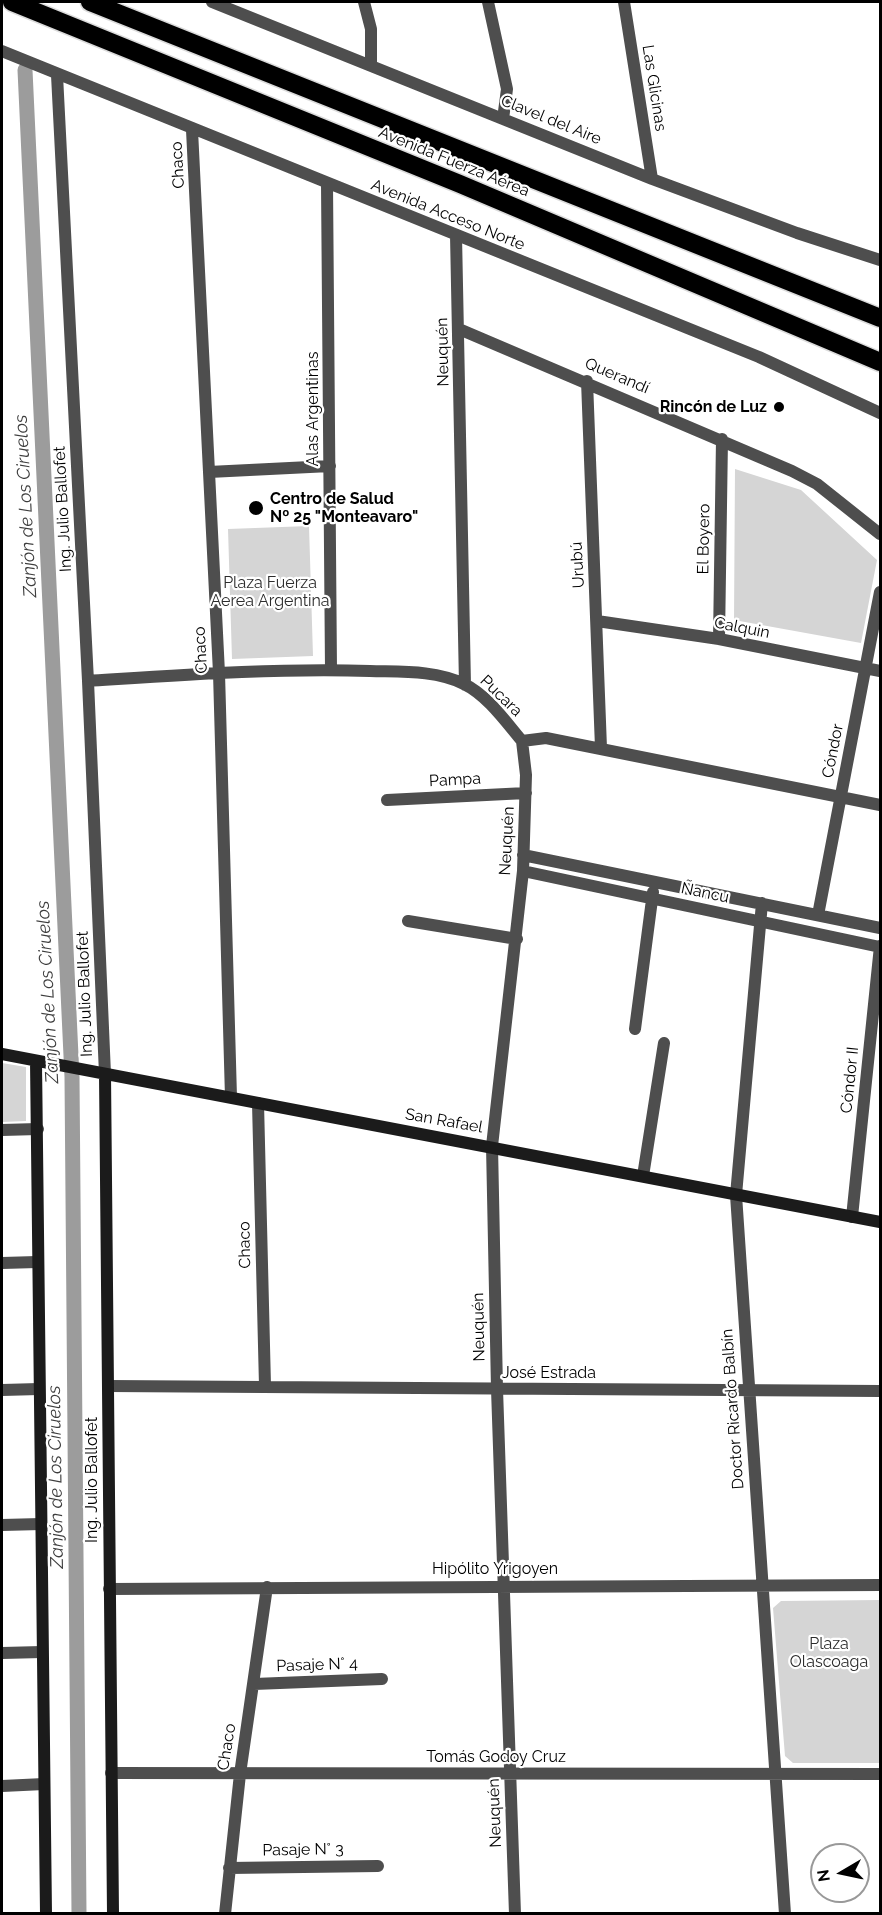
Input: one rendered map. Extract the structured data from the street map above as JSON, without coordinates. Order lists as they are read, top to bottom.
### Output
{
  "streets": {
    "highway": ["Avenida Fuerza Aérea"],
    "street": [
      "Las Glicinas",
      "Clavel del Aire",
      "Chaco",
      "Avenida Acceso Norte",
      "Neuquén",
      "Querandí",
      "Alas Argentinas",
      "Ing. Julio Ballofet",
      "El Boyero",
      "Urubú",
      "Calquin",
      "Pucara",
      "Cóndor",
      "Pampa",
      "Ñancu",
      "Cóndor II",
      "San Rafael",
      "José Estrada",
      "Doctor Ricardo Balbín",
      "Hipólito Yrigoyen",
      "Pasaje N° 4",
      "Tomás Godoy Cruz",
      "Pasaje N° 3"
    ]
  },
  "crossings": [
    ["Las Glicinas", "Clavel del Aire"],
    ["Chaco", "Avenida Acceso Norte"],
    ["Chaco", "Pucara"],
    ["Chaco", "San Rafael"],
    ["Chaco", "José Estrada"],
    ["Chaco", "Hipólito Yrigoyen"],
    ["Chaco", "Pasaje N° 4"],
    ["Chaco", "Tomás Godoy Cruz"],
    ["Chaco", "Pasaje N° 3"],
    ["Avenida Acceso Norte", "Neuquén"],
    ["Avenida Acceso Norte", "Alas Argentinas"],
    ["Avenida Acceso Norte", "Ing. Julio Ballofet"],
    ["Neuquén", "Querandí"],
    ["Neuquén", "Pucara"],
    ["Neuquén", "Pampa"],
    ["Neuquén", "Ñancu"],
    ["Neuquén", "San Rafael"],
    ["Neuquén", "José Estrada"],
    ["Neuquén", "Hipólito Yrigoyen"],
    ["Neuquén", "Tomás Godoy Cruz"],
    ["Querandí", "El Boyero"],
    ["Querandí", "Urubú"],
    ["Alas Argentinas", "Pucara"],
    ["Ing. Julio Ballofet", "Pucara"],
    ["Ing. Julio Ballofet", "San Rafael"],
    ["Ing. Julio Ballofet", "José Estrada"],
    ["Ing. Julio Ballofet", "Hipólito Yrigoyen"],
    ["Ing. Julio Ballofet", "Tomás Godoy Cruz"],
    ["El Boyero", "Calquin"],
    ["Urubú", "Calquin"],
    ["Urubú", "Pucara"],
    ["Calquin", "Cóndor"],
    ["Pucara", "Cóndor"],
    ["Cóndor", "Ñancu"],
    ["Ñancu", "Cóndor II"],
    ["Ñancu", "Doctor Ricardo Balbín"],
    ["Cóndor II", "San Rafael"],
    ["San Rafael", "Doctor Ricardo Balbín"],
    ["José Estrada", "Doctor Ricardo Balbín"],
    ["Doctor Ricardo Balbín", "Hipólito Yrigoyen"],
    ["Doctor Ricardo Balbín", "Tomás Godoy Cruz"]
  ],
  "water": ["Zanjón de Los Ciruelos"],
  "parks": ["Plaza Fuerza Aerea Argentina", "Plaza Olascoaga"],
  "places": ["Rincón de Luz", "Centro de Salud Nº 25 \"Monteavaro\""],
  "north": "left"
}
